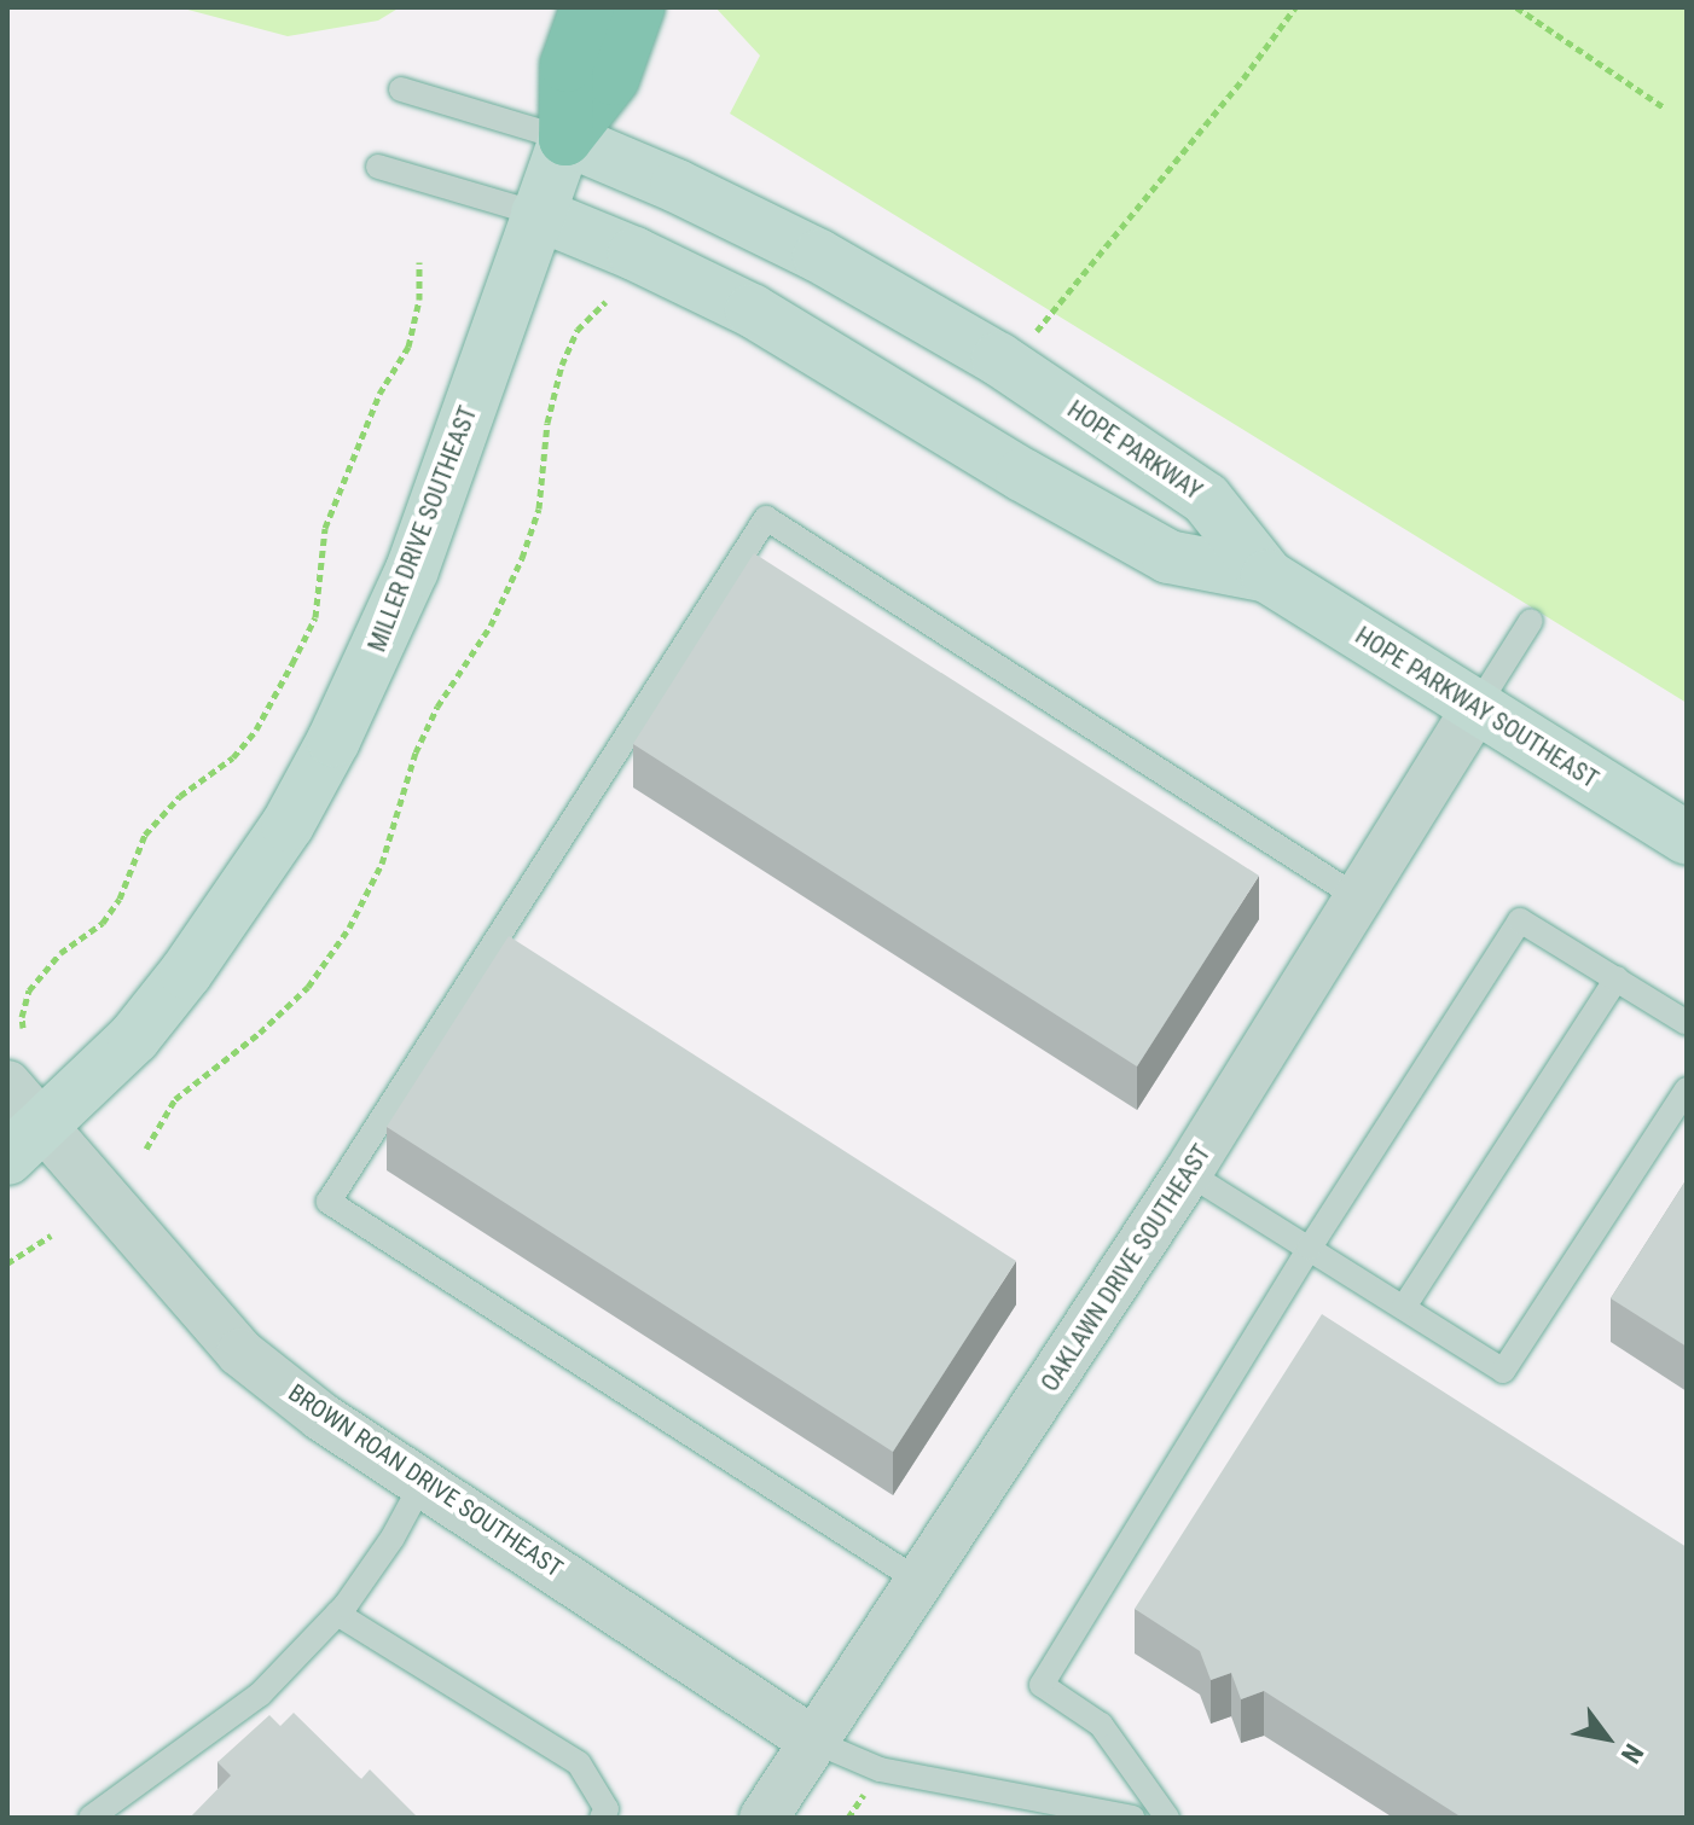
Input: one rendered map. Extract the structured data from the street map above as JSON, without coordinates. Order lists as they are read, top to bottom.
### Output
{
  "streets": {
    "street": [
      "HOPE PARKWAY",
      "MILLER DRIVE SOUTHEAST",
      "HOPE PARKWAY SOUTHEAST",
      "OAKLAWN DRIVE SOUTHEAST",
      "BROWN ROAN DRIVE SOUTHEAST"
    ]
  },
  "crossings": [
    ["HOPE PARKWAY", "MILLER DRIVE SOUTHEAST"],
    ["HOPE PARKWAY", "HOPE PARKWAY SOUTHEAST"],
    ["MILLER DRIVE SOUTHEAST", "BROWN ROAN DRIVE SOUTHEAST"],
    ["HOPE PARKWAY SOUTHEAST", "OAKLAWN DRIVE SOUTHEAST"],
    ["OAKLAWN DRIVE SOUTHEAST", "BROWN ROAN DRIVE SOUTHEAST"]
  ],
  "north": "bottom right"
}
